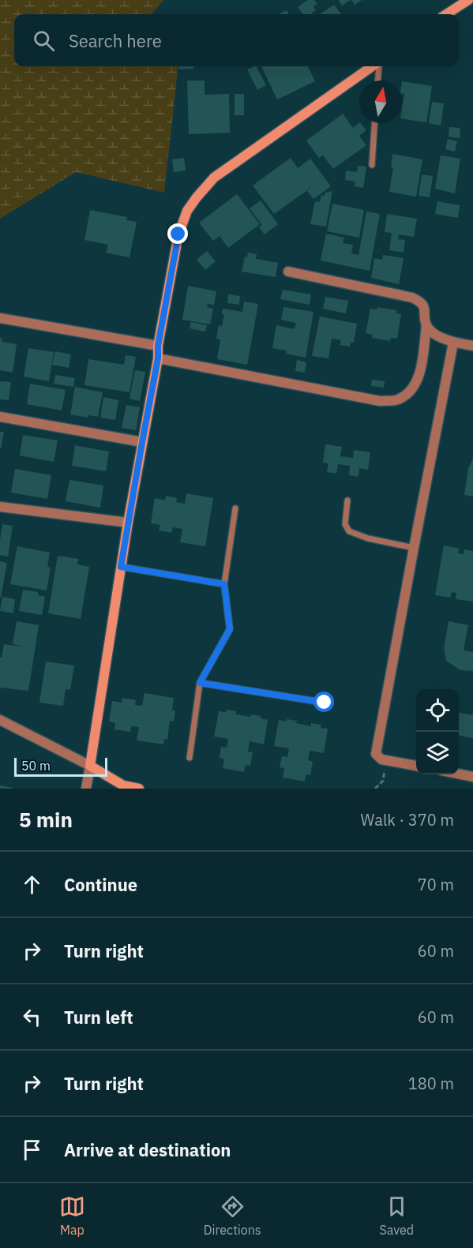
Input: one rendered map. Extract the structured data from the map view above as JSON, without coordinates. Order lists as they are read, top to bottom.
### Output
{
  "scale_bar": "50 m",
  "north": "top",
  "page": {
    "search": "Search here",
    "scale": "50 m",
    "heading": ["5 min", "Walk · 370 m"],
    "list": [
      ["Continue", "70 m"],
      ["Turn right", "60 m"],
      ["Turn left", "60 m"],
      ["Turn right", "180 m"],
      "Arrive at destination"
    ],
    "nav": ["Map", "Directions", "Saved"]
  }
}
